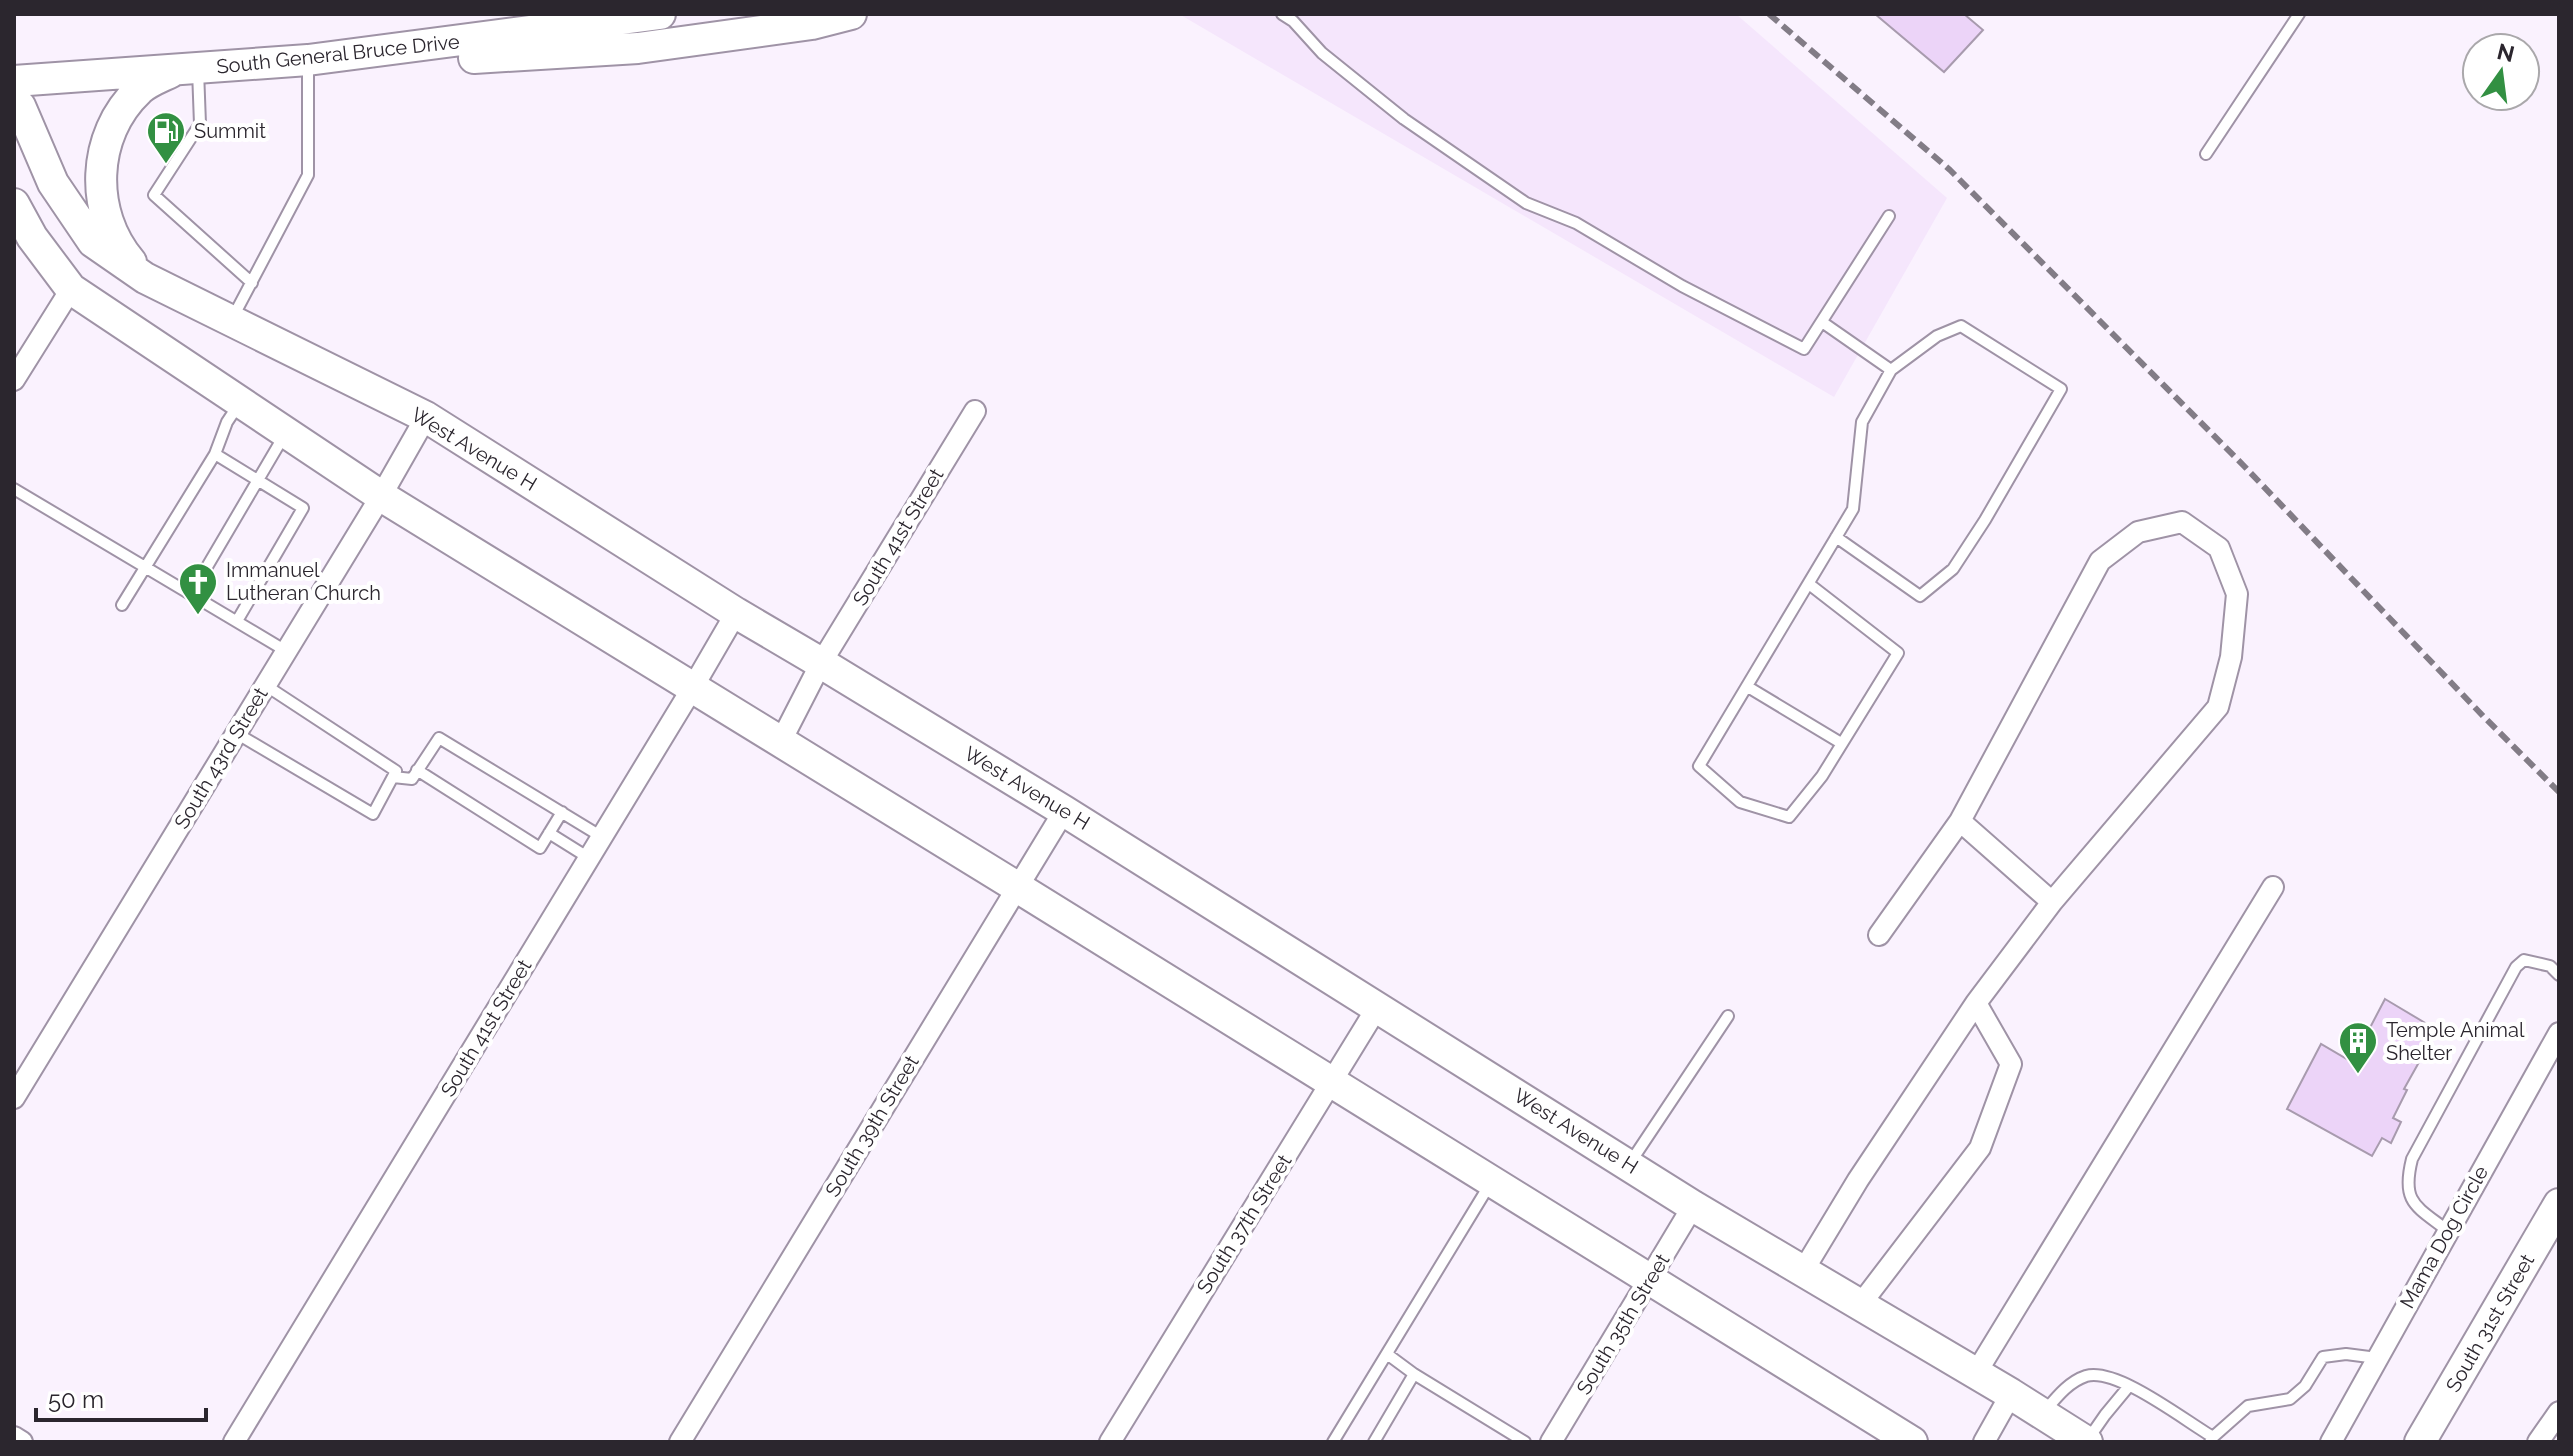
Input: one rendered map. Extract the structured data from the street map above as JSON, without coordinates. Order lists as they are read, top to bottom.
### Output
{
  "streets": {
    "main road": ["South General Bruce Drive", "West Avenue H", "South 31st Street"],
    "street": [
      "South 41st Street",
      "South 43rd Street",
      "South 39th Street",
      "South 37th Street",
      "Mama Dog Circle",
      "South 35th Street"
    ]
  },
  "crossings": [
    ["West Avenue H", "South 41st Street"],
    ["West Avenue H", "South 43rd Street"],
    ["West Avenue H", "South 39th Street"],
    ["West Avenue H", "South 37th Street"],
    ["West Avenue H", "South 35th Street"]
  ],
  "places": {
    "fuel station": ["Summit"],
    "church": ["Immanuel Lutheran Church"],
    "building": ["Temple Animal Shelter"]
  },
  "scale_bar": "50 m",
  "north": "top"
}
